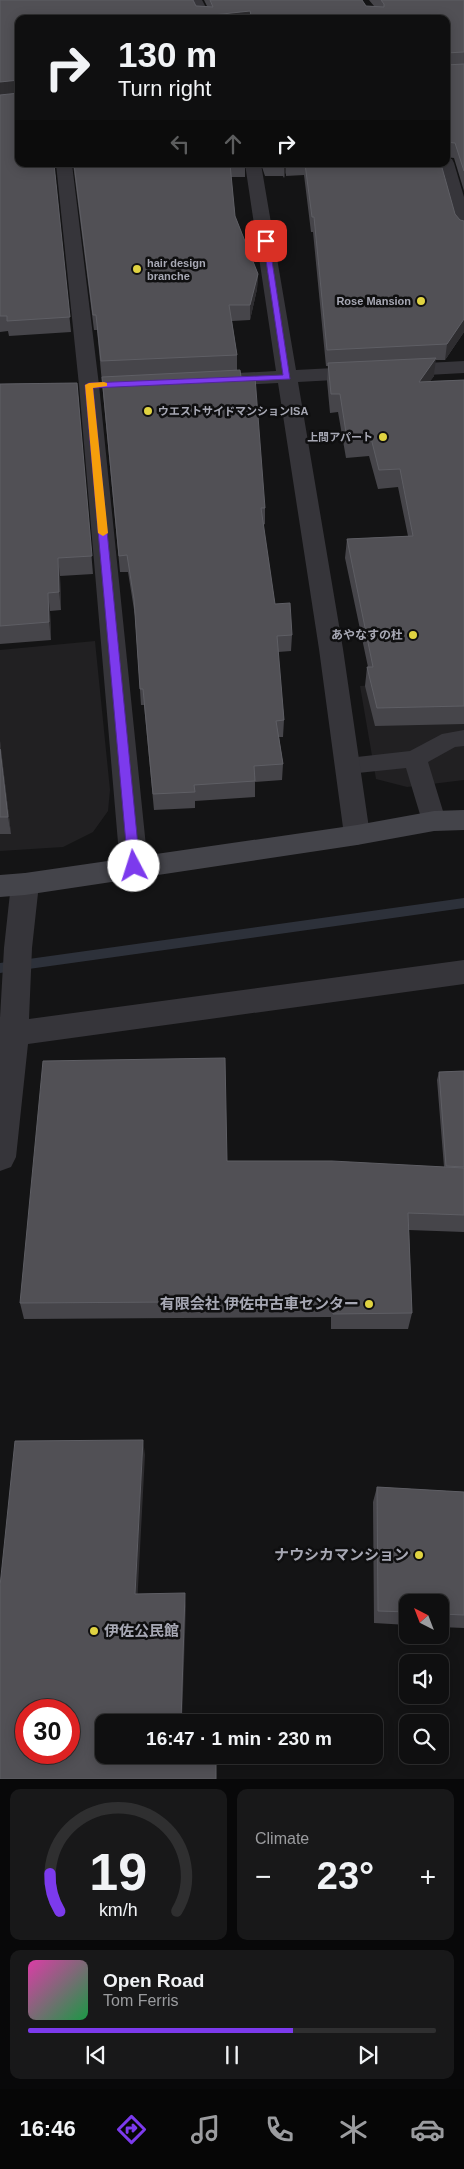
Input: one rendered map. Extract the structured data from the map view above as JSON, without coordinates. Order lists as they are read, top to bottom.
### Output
{
  "places": [
    "hair design branche",
    "Rose Mansion",
    "ウエストサイドマンションISA",
    "上間アパート",
    "あやなすの杜",
    "有限会社 伊佐中古車センター",
    "ナウシカマンション",
    "伊佐公民館"
  ],
  "north": "top left",
  "page": {
    "turn": ["130 m", "Turn right"],
    "limit": "30",
    "trip": "16:47 · 1 min · 230 m",
    "tile": "Climate",
    "heat": ["−", "23°", "+"],
    "song": ["Open Road", "Tom Ferris"],
    "tabs": "16:46",
    "gauge": ["19", "km/h"]
  }
}
